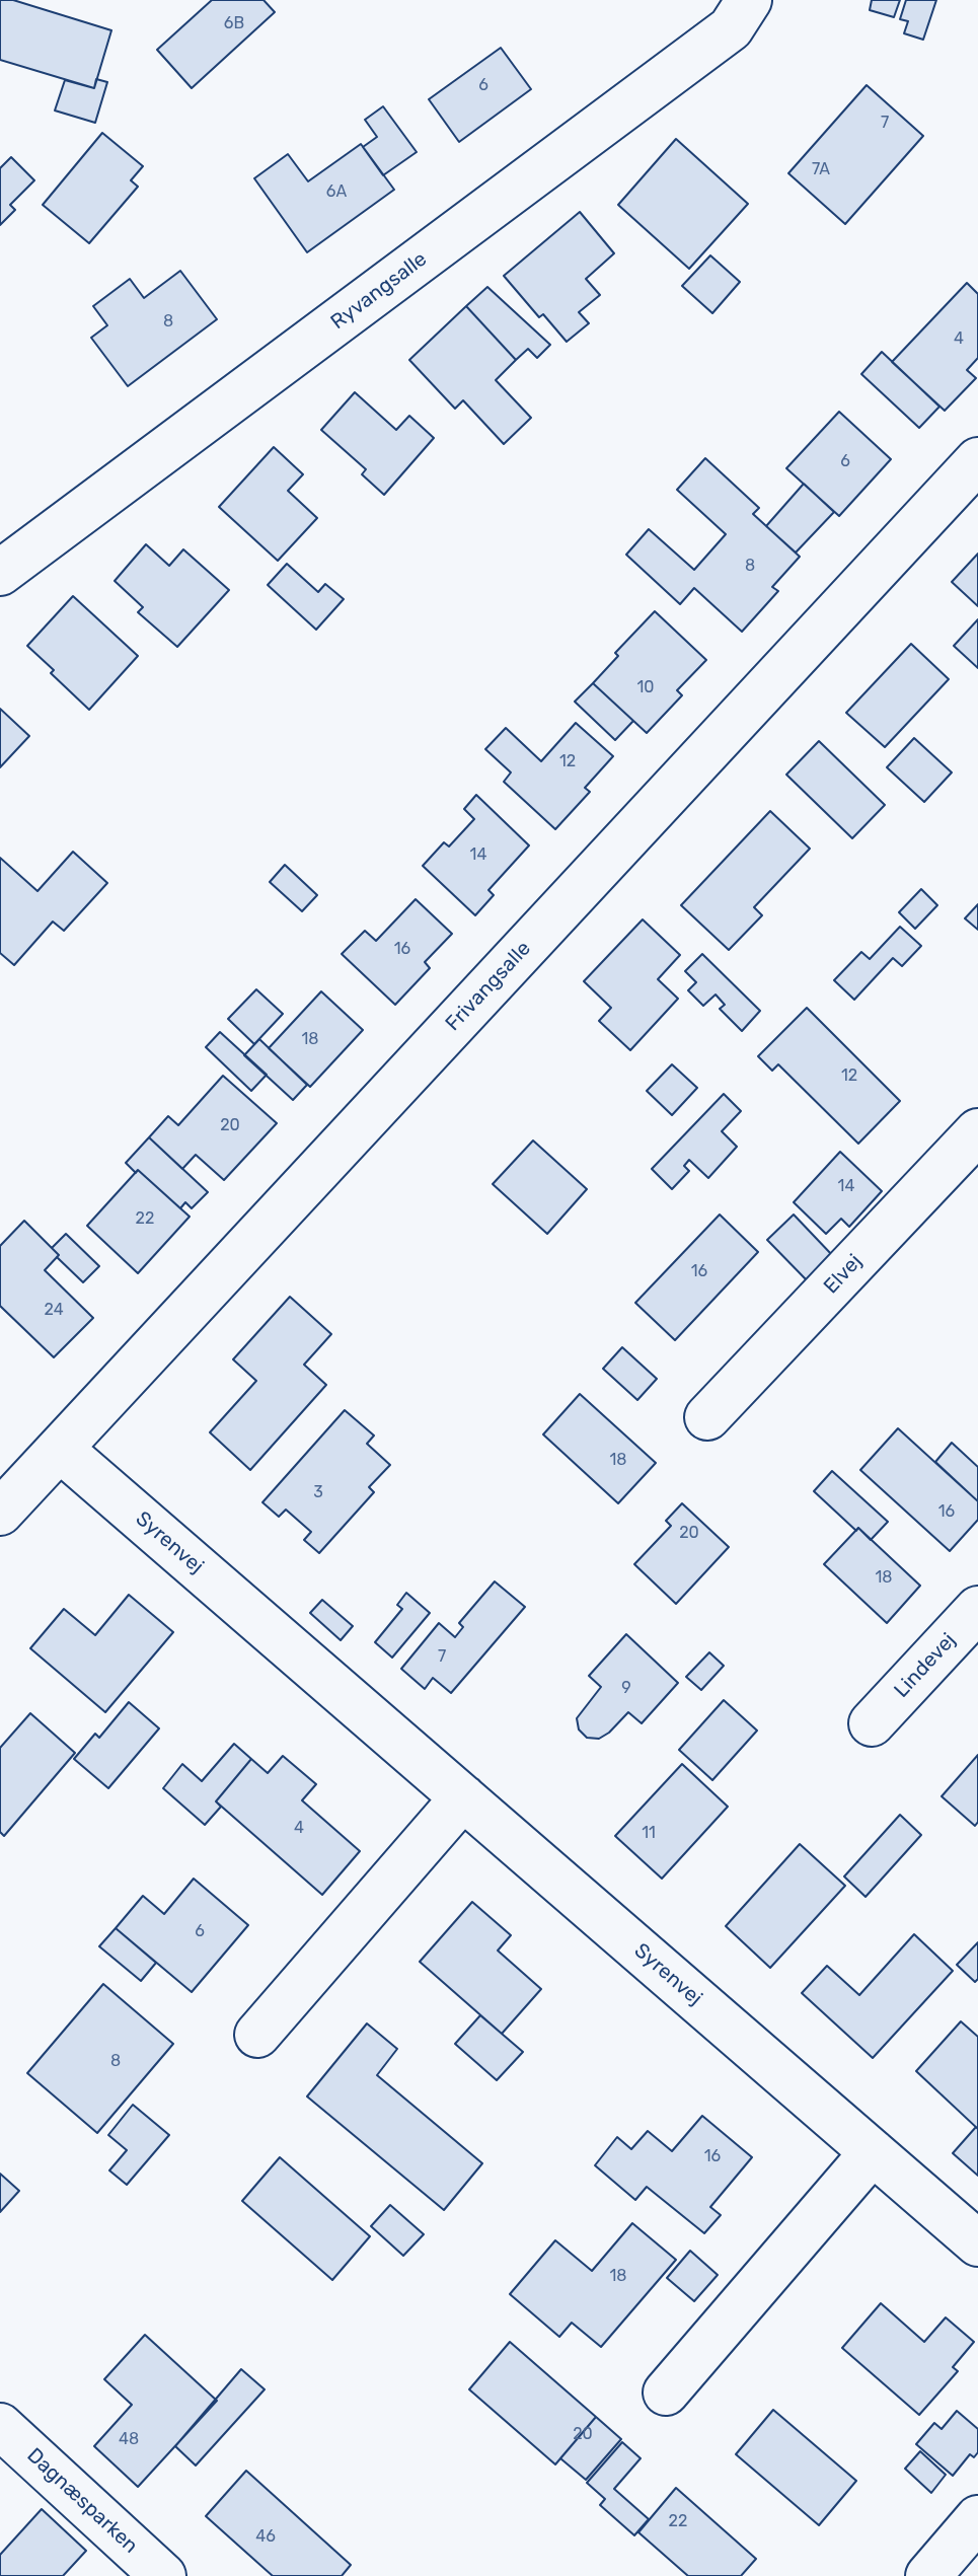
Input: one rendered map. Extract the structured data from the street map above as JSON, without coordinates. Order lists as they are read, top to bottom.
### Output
{
  "streets": {
    "street": [
      "Ryvangsalle",
      "Frivangsalle",
      "Elvej",
      "Syrenvej",
      "Lindevej",
      "Dagnæsparken"
    ]
  },
  "crossings": [
    ["Frivangsalle", "Syrenvej"]
  ],
  "house_numbers": [
    "6B",
    "6",
    "7",
    "7A",
    "6A",
    "8",
    "4",
    "6",
    "8",
    "10",
    "12",
    "14",
    "16",
    "18",
    "12",
    "20",
    "14",
    "22",
    "16",
    "24",
    "18",
    "3",
    "16",
    "20",
    "18",
    "7",
    "9",
    "4",
    "11",
    "6",
    "8",
    "16",
    "18",
    "20",
    "48",
    "22",
    "46"
  ]
}
